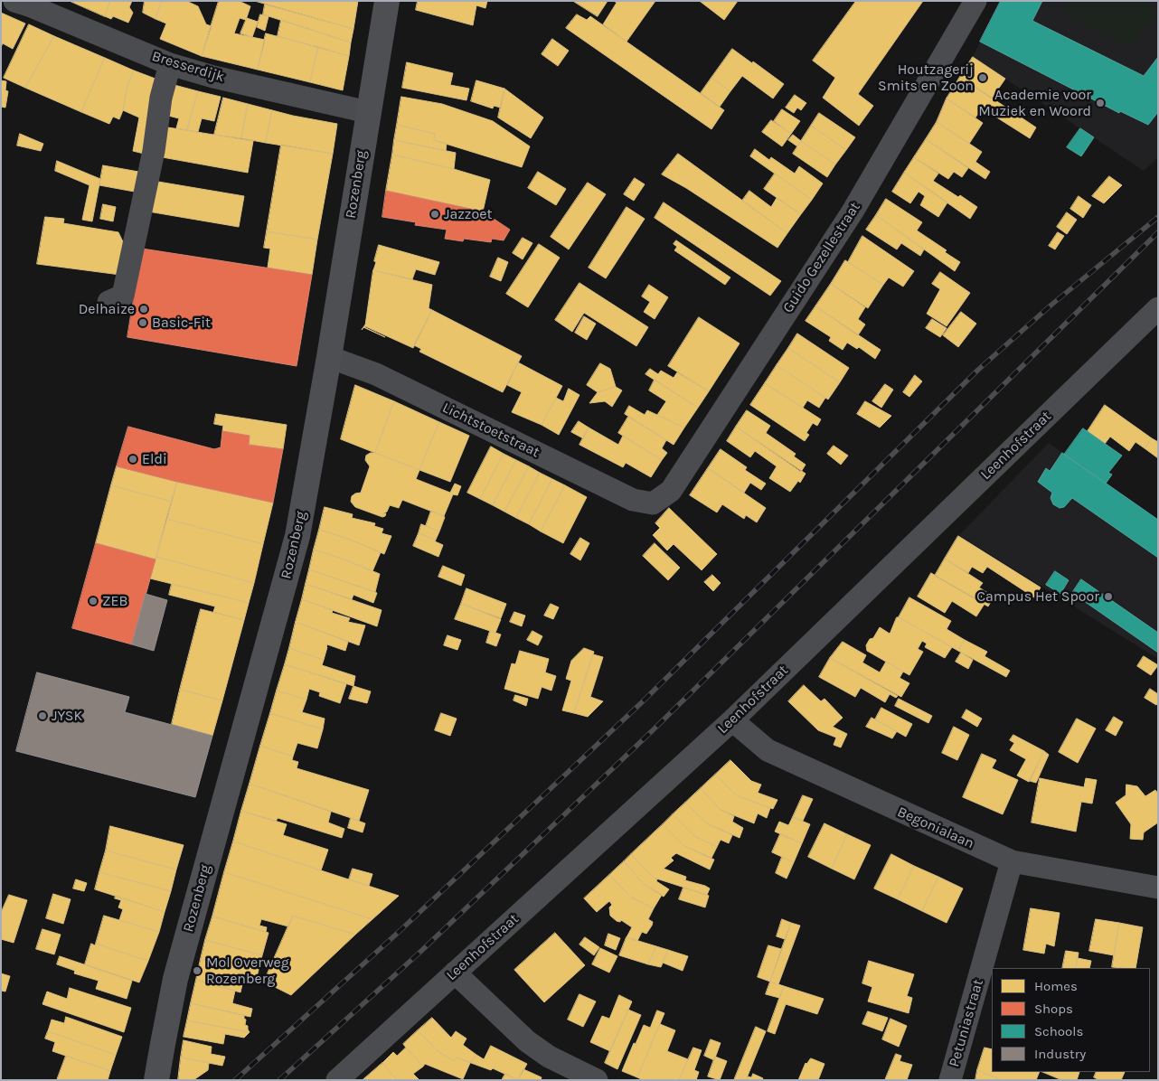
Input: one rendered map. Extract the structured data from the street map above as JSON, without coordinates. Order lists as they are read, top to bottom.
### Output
{
  "streets": {
    "main road": ["Rozenberg"],
    "street": [
      "Bresserdijk",
      "Guido Gezellestraat",
      "Lichtstoetstraat",
      "Leenhofstraat",
      "Begonialaan",
      "Petuniastraat"
    ]
  },
  "crossings": [
    ["Bresserdijk", "Rozenberg"],
    ["Rozenberg", "Lichtstoetstraat"],
    ["Guido Gezellestraat", "Lichtstoetstraat"],
    ["Leenhofstraat", "Begonialaan"],
    ["Begonialaan", "Petuniastraat"]
  ],
  "places": [
    "Houtzagerij Smits en Zoon",
    "Academie voor Muziek en Woord",
    "Jazzoet",
    "Delhaize",
    "Basic-Fit",
    "Eldi",
    "Campus Het Spoor",
    "ZEB",
    "JYSK",
    "Mol Overweg Rozenberg"
  ],
  "legend": [
    "Homes",
    "Shops",
    "Schools",
    "Industry"
  ]
}
